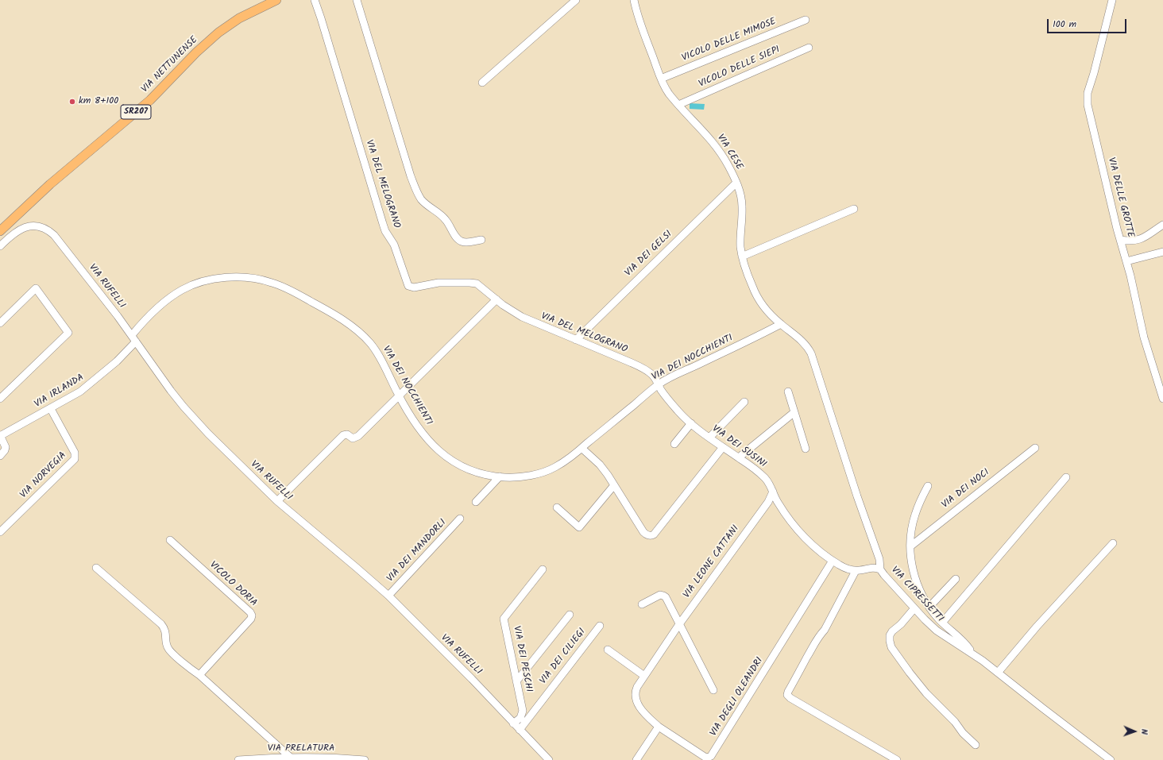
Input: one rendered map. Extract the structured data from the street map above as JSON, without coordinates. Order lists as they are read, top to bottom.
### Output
{
  "streets": {
    "main road": ["VIA NETTUNENSE", "SR207"],
    "street": [
      "VICOLO DELLE MIMOSE",
      "VICOLO DELLE SIEPI",
      "VIA CESE",
      "VIA DEL MELOGRANO",
      "VIA DELLE GROTTE",
      "VIA DEI GELSI",
      "VIA RUFELLI",
      "VIA DEI NOCCHIENTI",
      "VIA IRLANDA",
      "VIA DEI SUSINI",
      "VIA NORVEGIA",
      "VIA DEI NOCI",
      "VIA DEI MANDORLI",
      "VIA LEONE CATTANI",
      "VICOLO DORIA",
      "VIA CIPRESSETTI",
      "VIA DEI CILIEGI",
      "VIA DEI PESCHI",
      "VIA DEGLI OLEANDRI",
      "VIA PRELATURA"
    ]
  },
  "crossings": [
    ["VICOLO DELLE MIMOSE", "VIA CESE"],
    ["VICOLO DELLE SIEPI", "VIA CESE"],
    ["VIA CESE", "VIA DEI GELSI"],
    ["VIA CESE", "VIA DEI NOCCHIENTI"],
    ["VIA CESE", "VIA CIPRESSETTI"],
    ["VIA DEL MELOGRANO", "VIA DEI GELSI"],
    ["VIA DEL MELOGRANO", "VIA DEI NOCCHIENTI"],
    ["VIA DEL MELOGRANO", "VIA DEI SUSINI"],
    ["VIA RUFELLI", "VIA DEI NOCCHIENTI"],
    ["VIA RUFELLI", "VIA IRLANDA"],
    ["VIA RUFELLI", "VIA DEI MANDORLI"],
    ["VIA RUFELLI", "VIA DEI CILIEGI"],
    ["VIA RUFELLI", "VIA DEI PESCHI"],
    ["VIA DEI NOCCHIENTI", "VIA DEI SUSINI"],
    ["VIA DEI NOCCHIENTI", "VIA CIPRESSETTI"],
    ["VIA IRLANDA", "VIA NORVEGIA"],
    ["VIA DEI SUSINI", "VIA LEONE CATTANI"],
    ["VIA DEI SUSINI", "VIA CIPRESSETTI"],
    ["VIA DEI SUSINI", "VIA DEGLI OLEANDRI"],
    ["VIA LEONE CATTANI", "VIA DEGLI OLEANDRI"]
  ],
  "places": ["km 8+100"],
  "scale_bar": "100 m",
  "north": "right"
}
